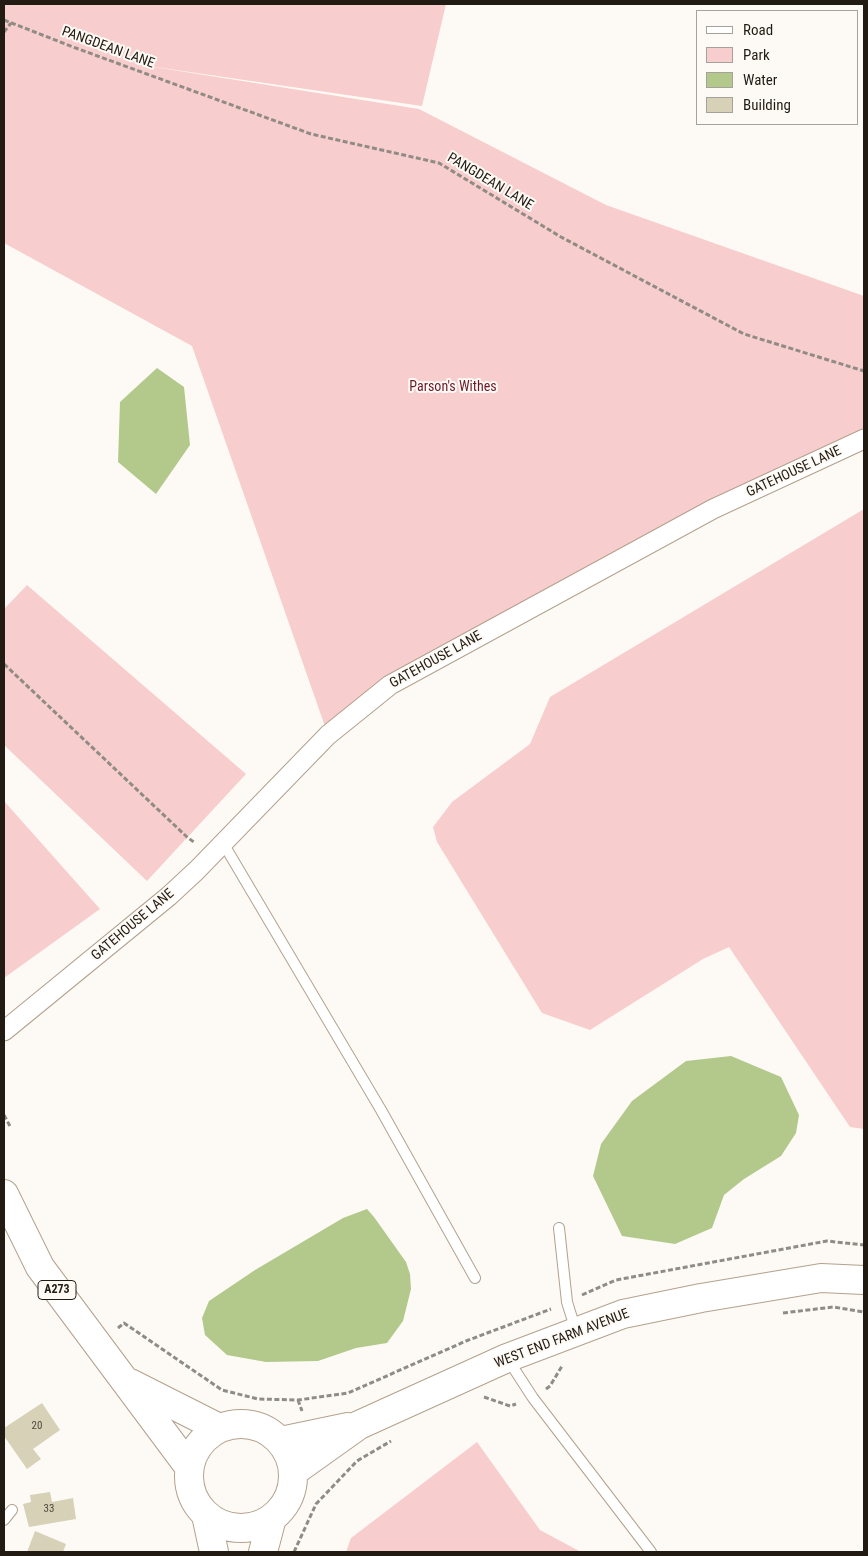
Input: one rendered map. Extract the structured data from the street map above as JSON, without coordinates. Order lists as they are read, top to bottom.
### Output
{
  "streets": {
    "main road": ["A273", "WEST END FARM AVENUE"],
    "street": ["GATEHOUSE LANE"],
    "path": ["PANGDEAN LANE"]
  },
  "crossings": [
    ["A273", "WEST END FARM AVENUE"]
  ],
  "parks": ["Parson's Withes"],
  "house_numbers": ["20", "33"],
  "legend": [
    "Road",
    "Park",
    "Water",
    "Building"
  ]
}
